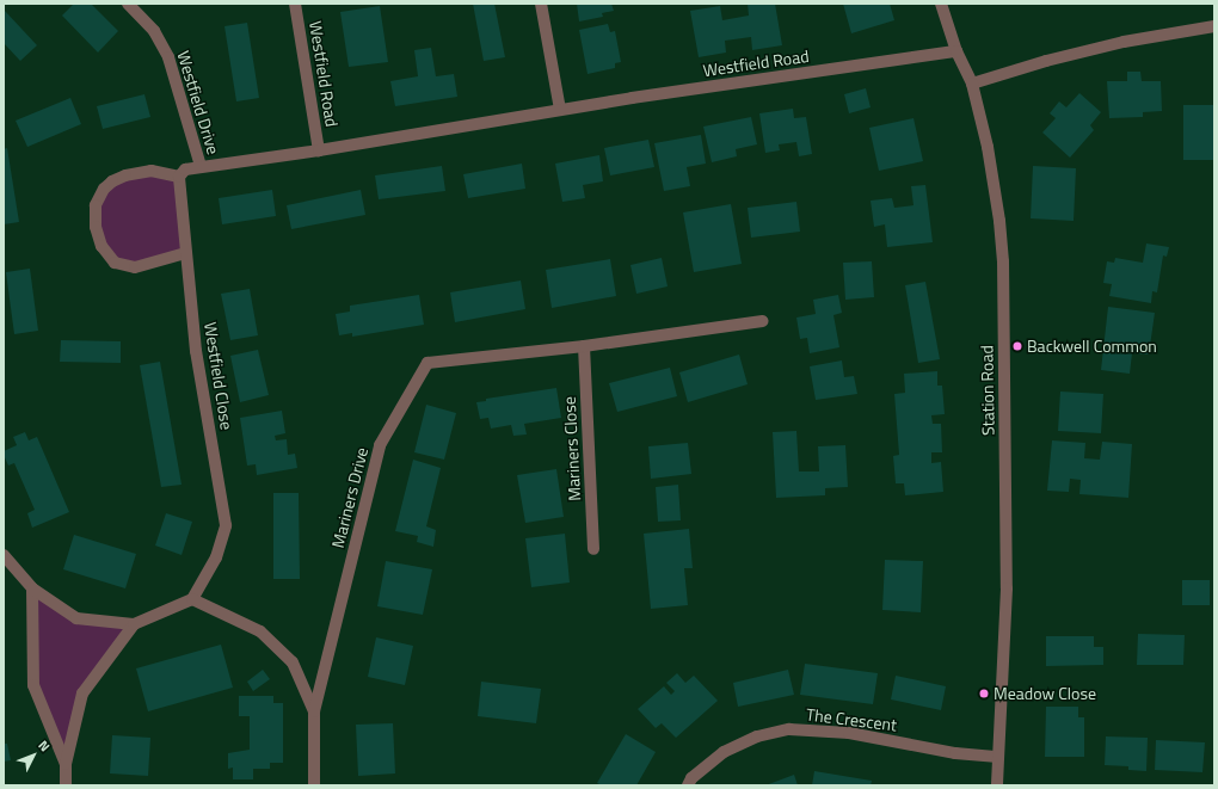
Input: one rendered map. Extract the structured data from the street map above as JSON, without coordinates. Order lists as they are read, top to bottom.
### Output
{
  "streets": {
    "street": [
      "Westfield Road",
      "Westfield Drive",
      "Westfield Close",
      "Station Road",
      "Mariners Close",
      "Mariners Drive",
      "The Crescent"
    ]
  },
  "crossings": [
    ["Westfield Road", "Westfield Drive"],
    ["Westfield Road", "Station Road"],
    ["Station Road", "The Crescent"],
    ["Mariners Close", "Mariners Drive"]
  ],
  "places": ["Backwell Common", "Meadow Close"],
  "north": "top right"
}
